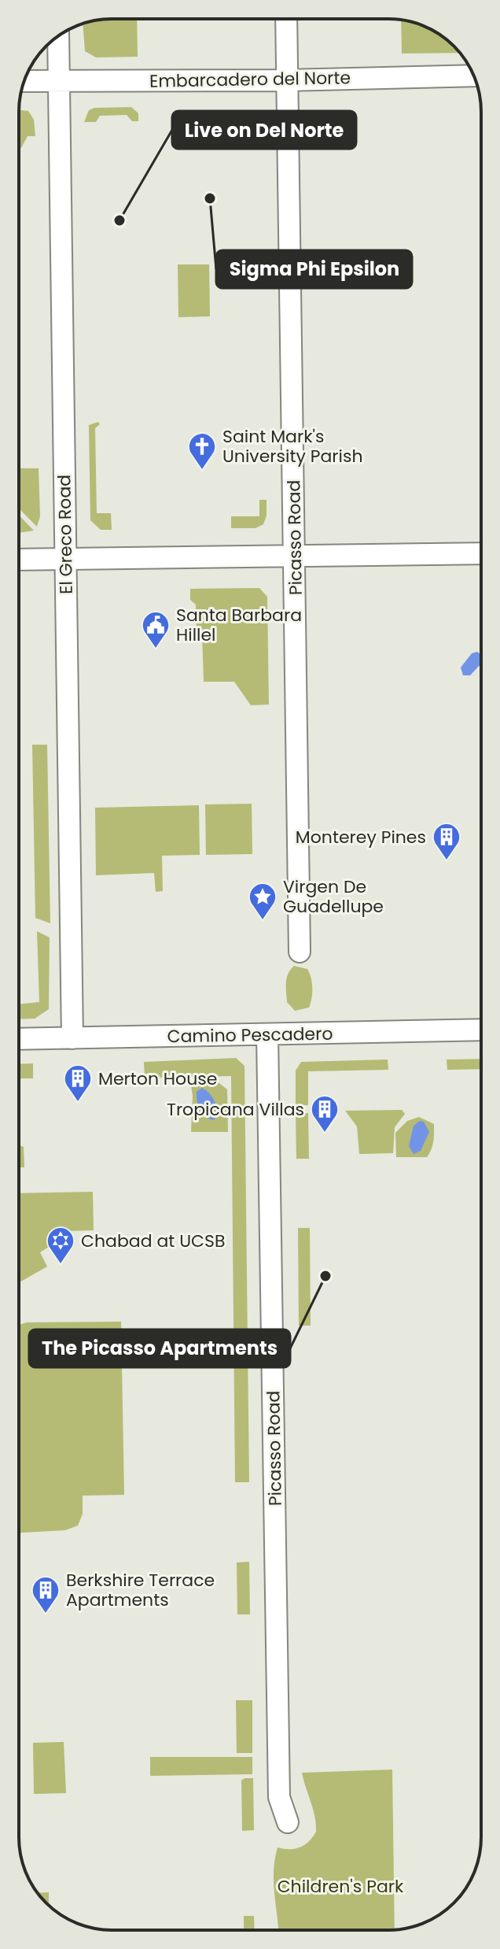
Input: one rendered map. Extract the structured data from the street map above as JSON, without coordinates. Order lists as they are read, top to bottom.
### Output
{
  "streets": {
    "street": [
      "Embarcadero del Norte",
      "El Greco Road",
      "Picasso Road",
      "Camino Pescadero"
    ]
  },
  "crossings": [
    ["Embarcadero del Norte", "El Greco Road"],
    ["Embarcadero del Norte", "Picasso Road"],
    ["El Greco Road", "Camino Pescadero"],
    ["Picasso Road", "Camino Pescadero"]
  ],
  "parks": ["Children's Park"],
  "places": {
    "other": ["Sigma Phi Epsilon", "Live on Del Norte", "The Picasso Apartments"],
    "church": ["Saint Mark's University Parish"],
    "public building": ["Santa Barbara Hillel"],
    "building": [
      "Monterey Pines",
      "Merton House",
      "Tropicana Villas",
      "Berkshire Terrace Apartments"
    ],
    "place": ["Virgen De Guadellupe"],
    "synagogue": ["Chabad at UCSB"]
  }
}
